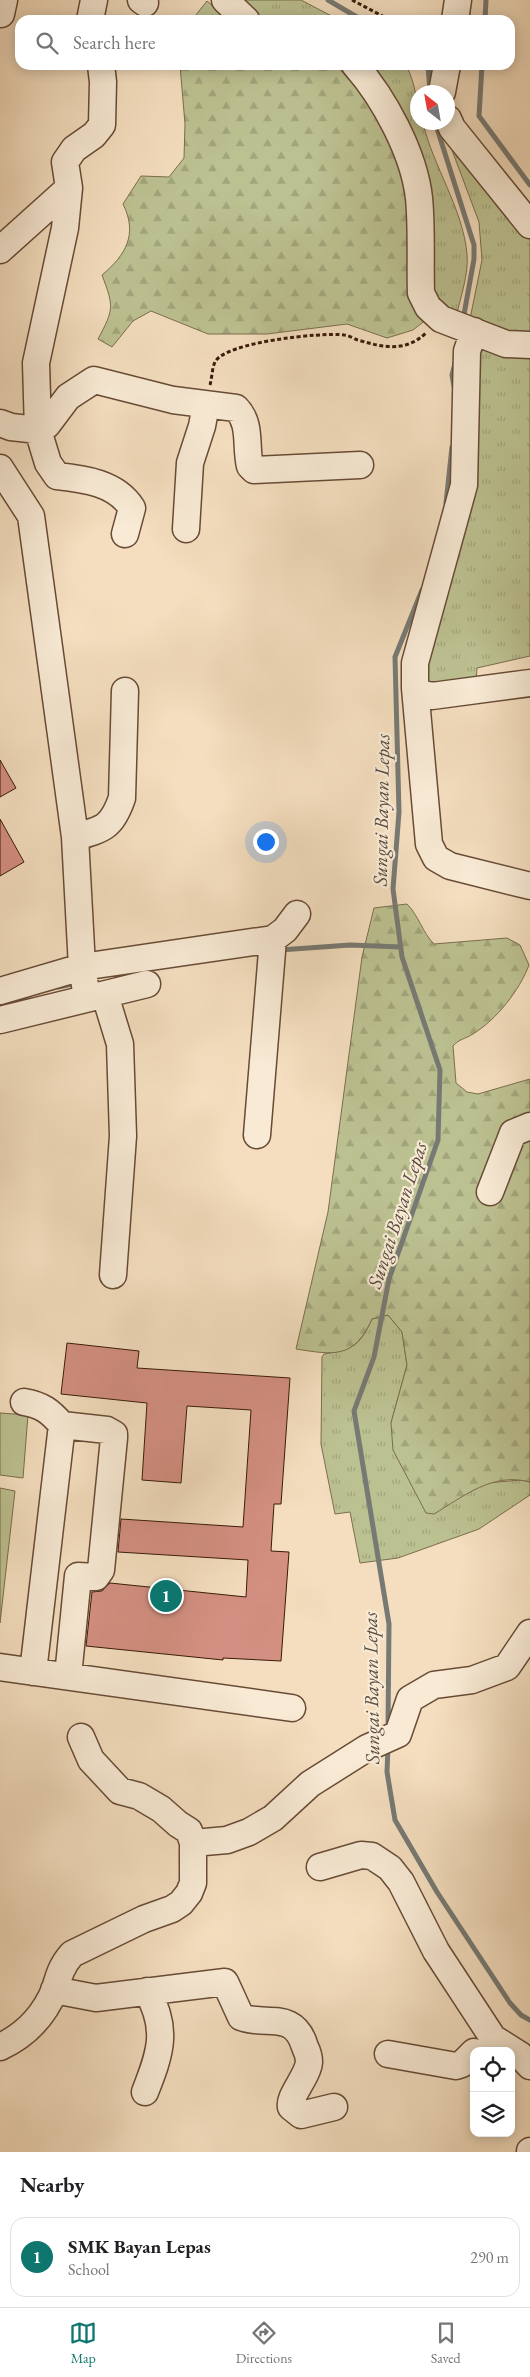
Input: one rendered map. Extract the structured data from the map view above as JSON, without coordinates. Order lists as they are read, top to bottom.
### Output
{
  "water": ["Sungai Bayan Lepas"],
  "north": "top left",
  "page": {
    "search": "Search here",
    "pins": "1",
    "heading": "Nearby",
    "list": [
      {
        "mark": "1",
        "name": "SMK Bayan Lepas",
        "note": "School",
        "value": "290 m"
      }
    ],
    "nav": ["Map", "Directions", "Saved"]
  }
}
